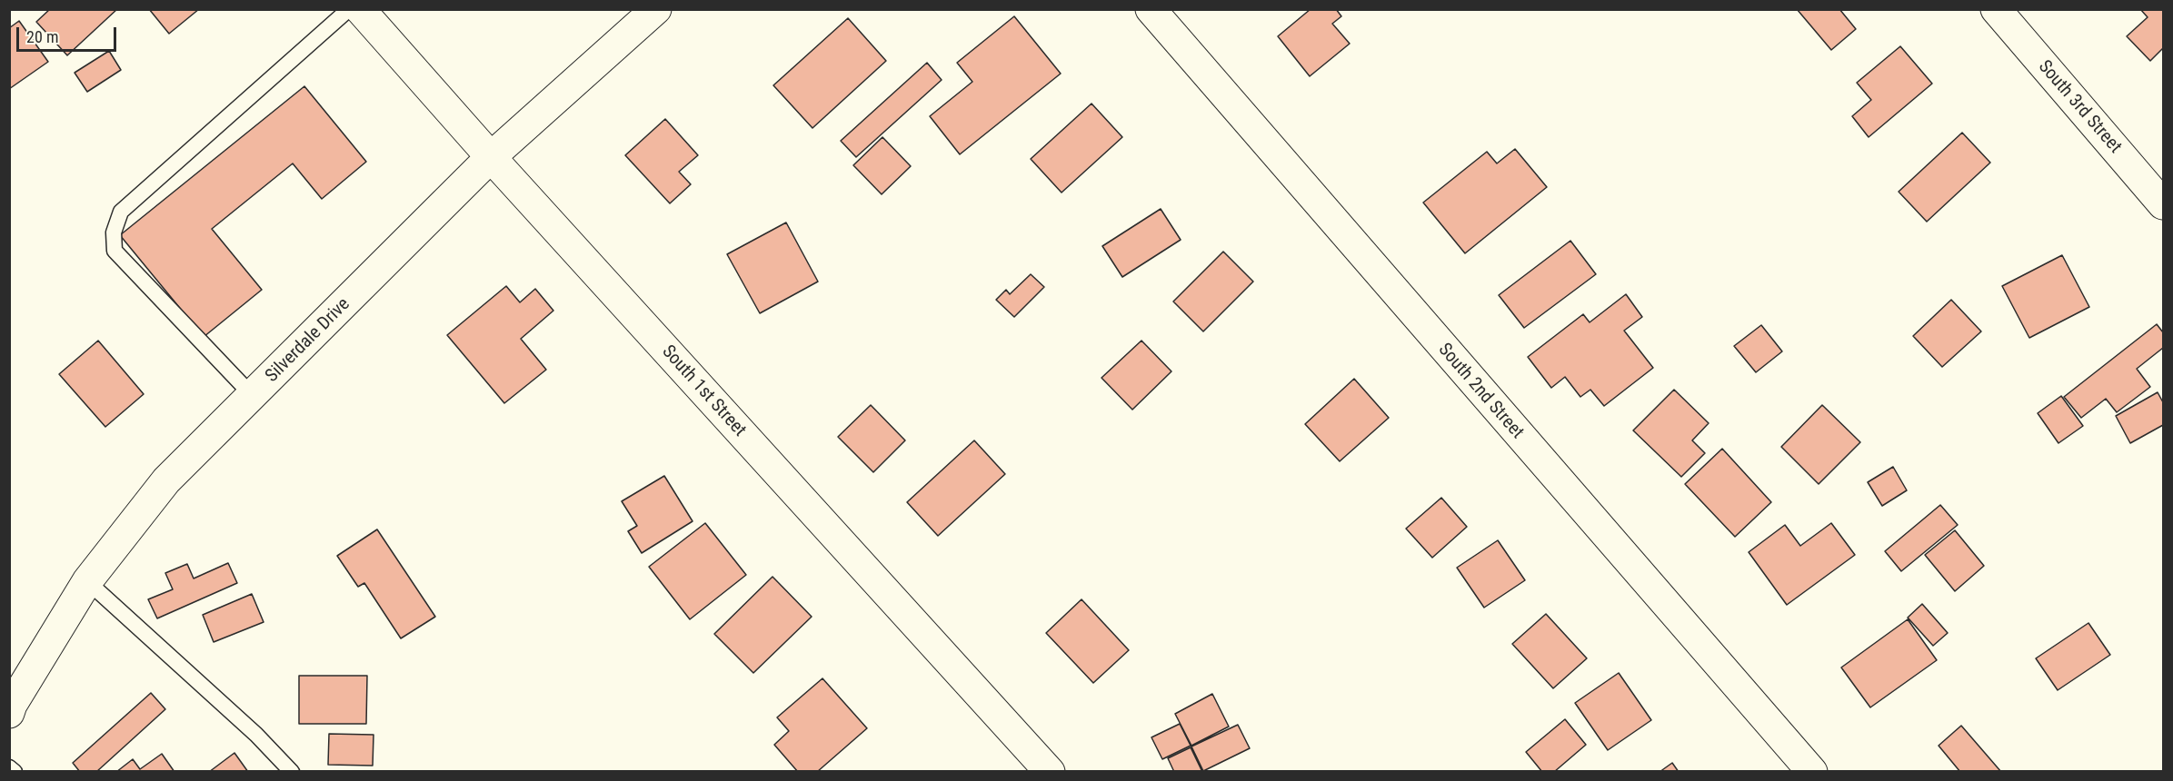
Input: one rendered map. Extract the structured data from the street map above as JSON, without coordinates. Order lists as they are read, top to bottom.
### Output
{
  "streets": {
    "street": [
      "South 3rd Street",
      "Silverdale Drive",
      "South 1st Street",
      "South 2nd Street"
    ]
  },
  "crossings": [
    ["Silverdale Drive", "South 1st Street"]
  ],
  "scale_bar": "20 m"
}
